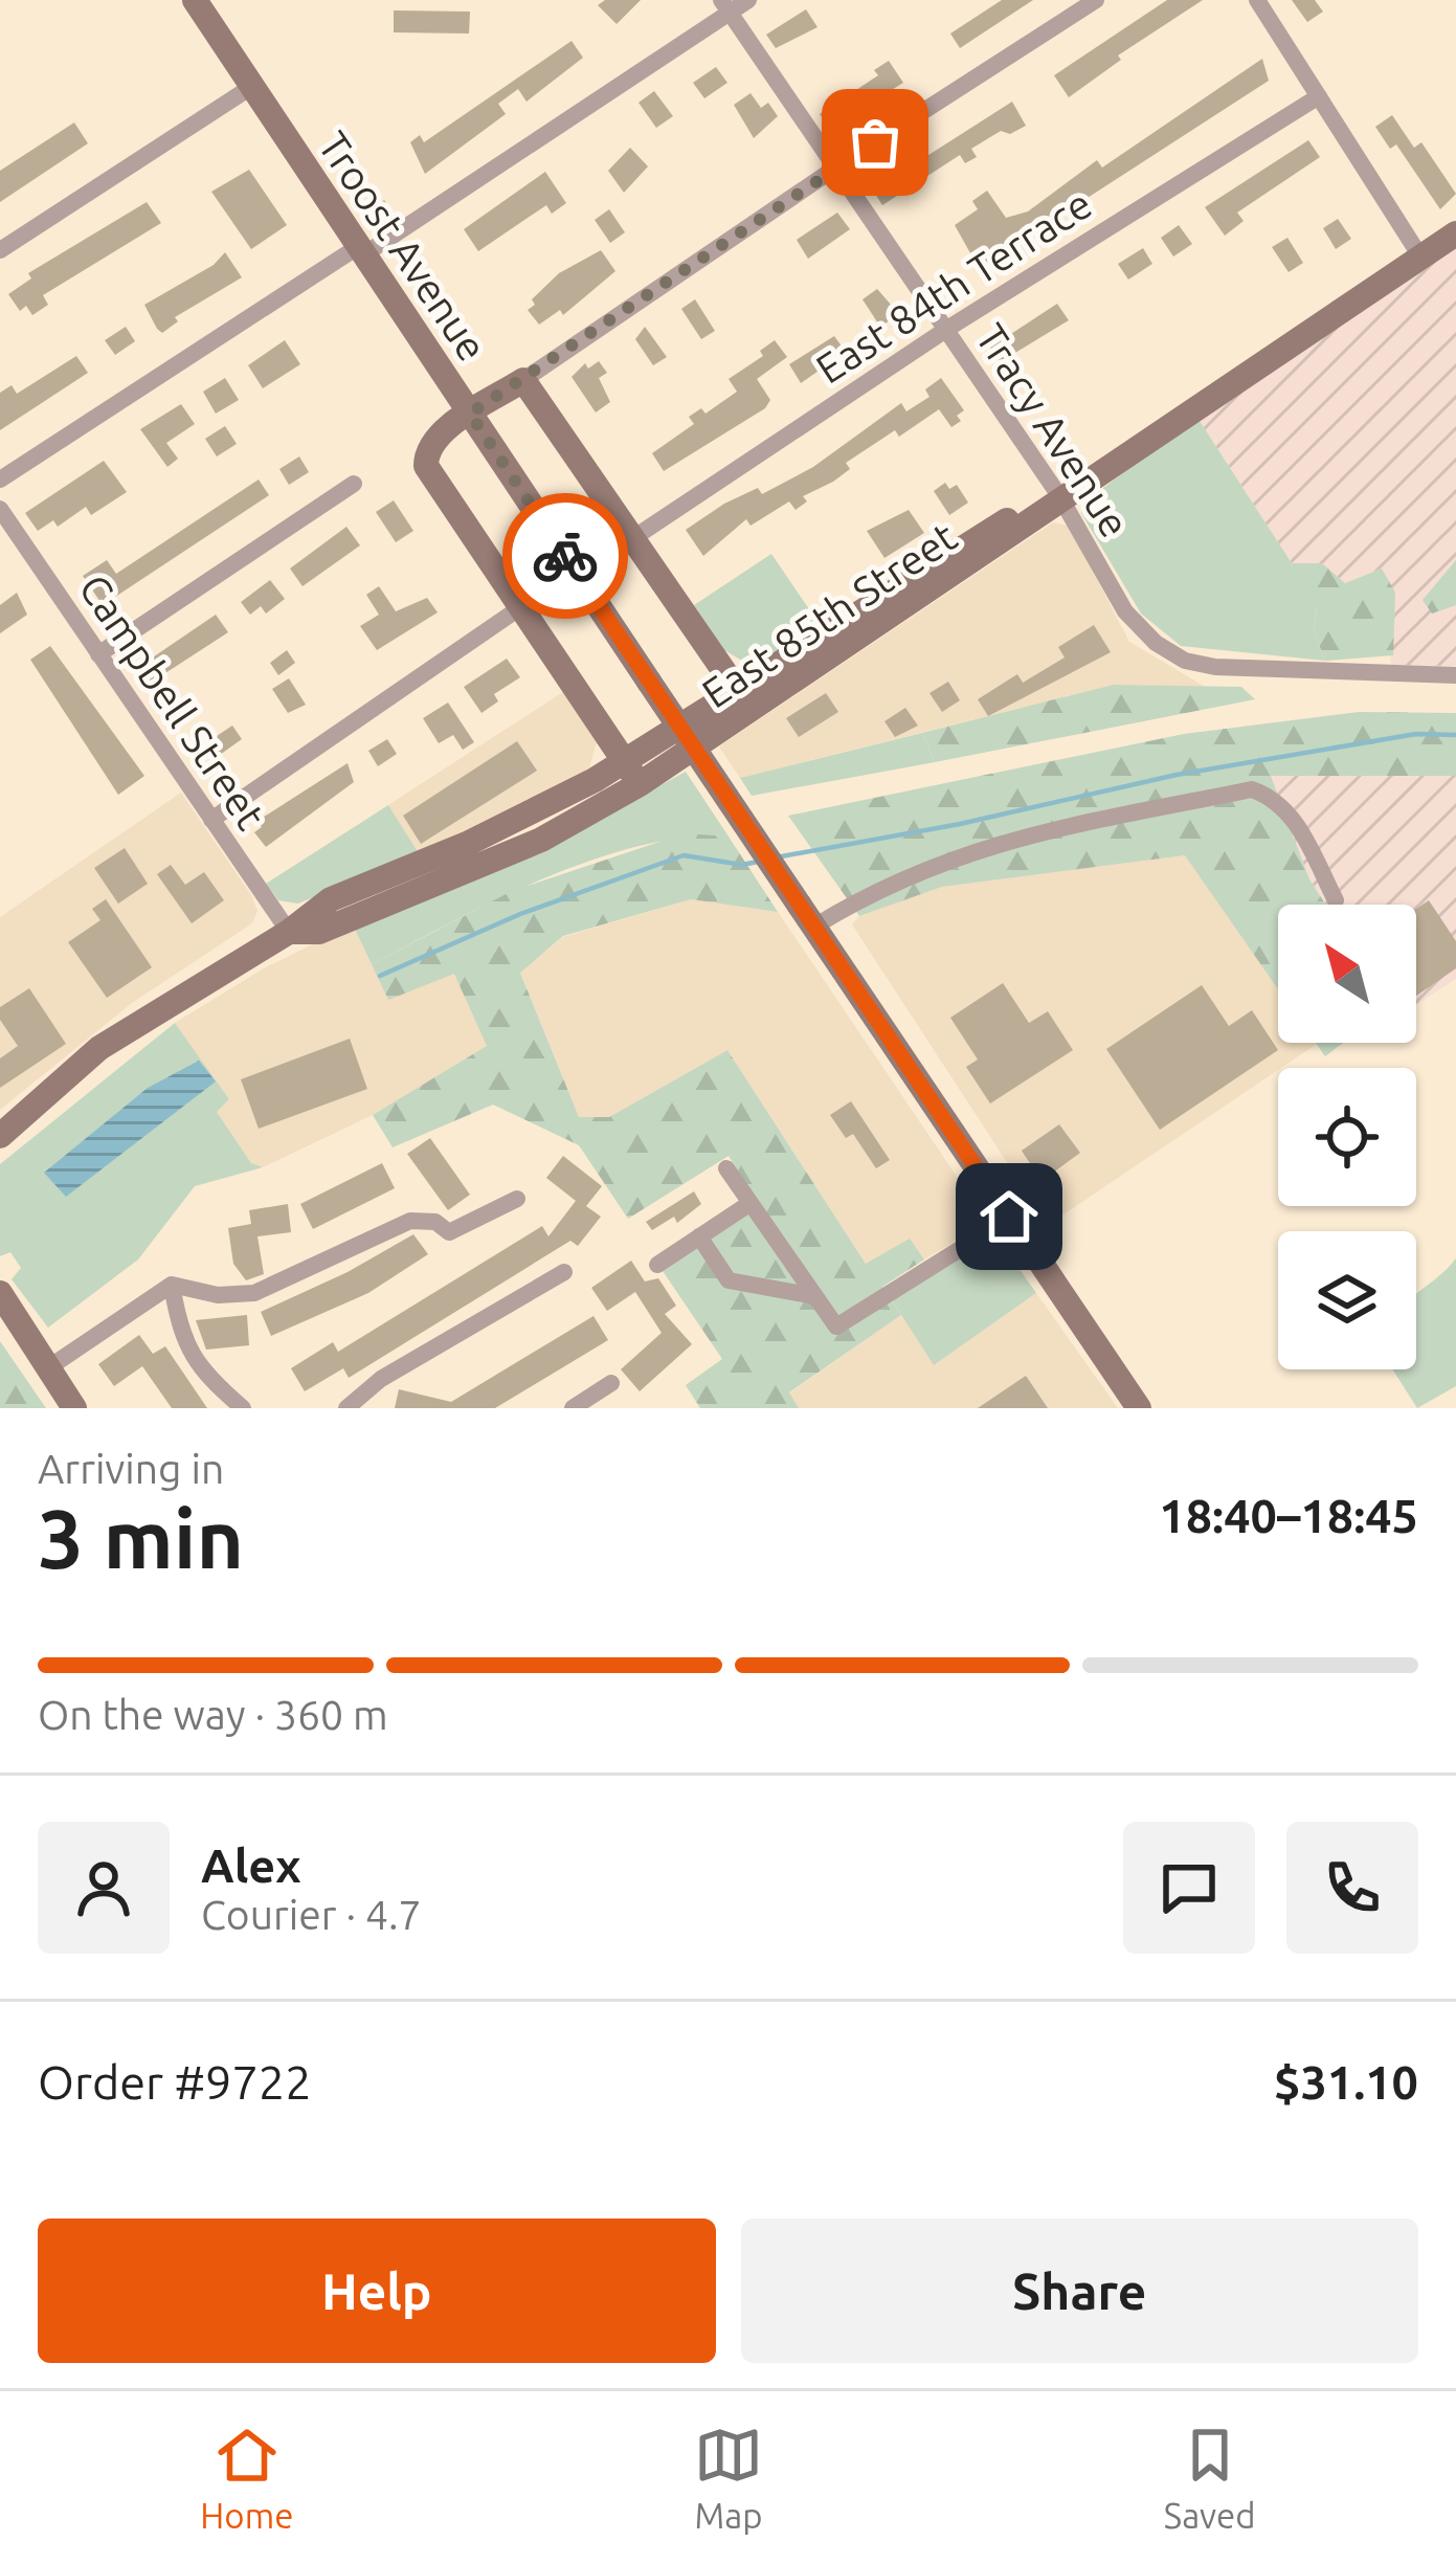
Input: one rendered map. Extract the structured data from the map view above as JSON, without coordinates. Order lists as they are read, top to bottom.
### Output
{
  "streets": {
    "main road": ["Troost Avenue", "East 85th Street"],
    "street": ["East 84th Terrace", "Tracy Avenue", "Campbell Street"]
  },
  "crossings": [
    ["East 84th Terrace", "Tracy Avenue"],
    ["Tracy Avenue", "East 85th Street"],
    ["East 85th Street", "Campbell Street"]
  ],
  "north": "top left",
  "page": {
    "heading": ["3 min", "Arriving in", "18:40–18:45"],
    "panel": [
      "Alex",
      "Courier · 4.7",
      "Order #9722",
      "$31.10"
    ],
    "bar": "On the way · 360 m",
    "buttons": ["Help", "Share"],
    "tabs": ["Home", "Map", "Saved"]
  }
}
